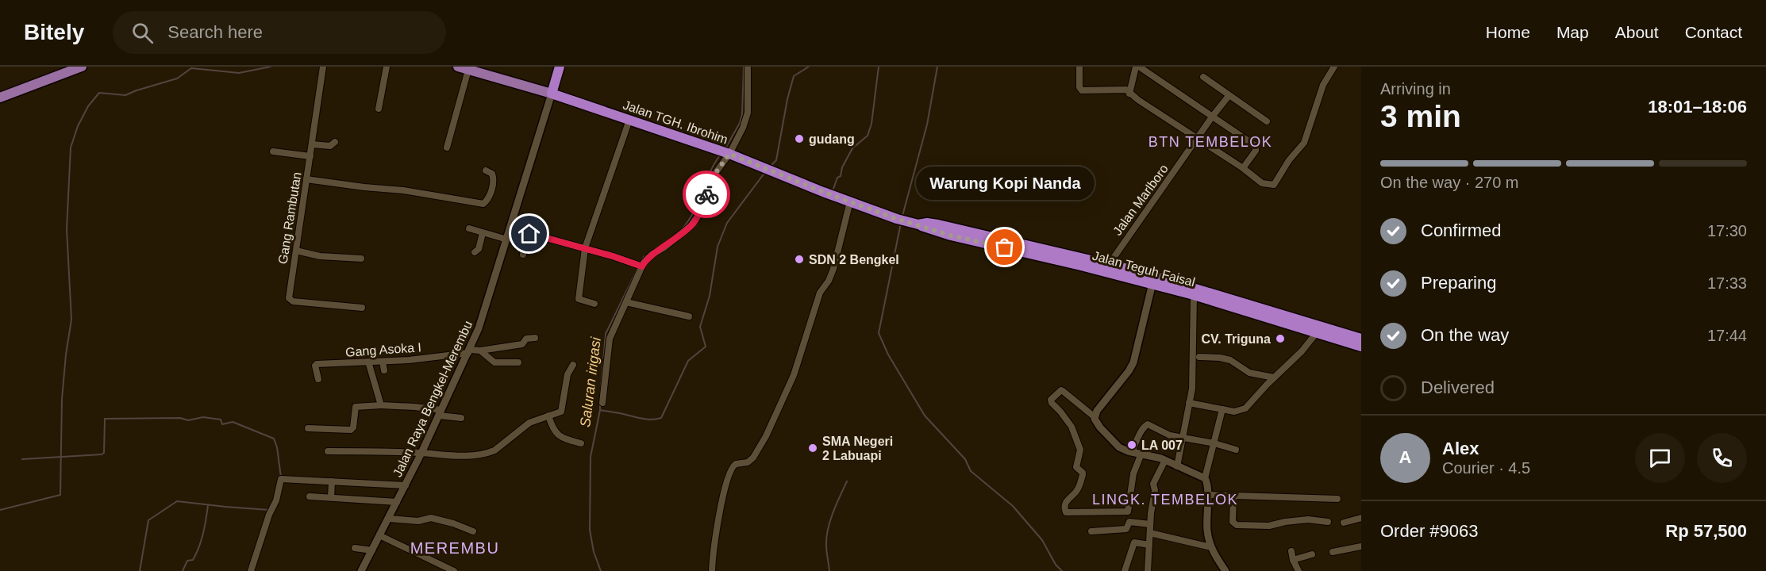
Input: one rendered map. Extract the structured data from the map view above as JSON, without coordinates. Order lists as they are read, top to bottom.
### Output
{
  "streets": {
    "highway": ["Jalan TGH. Ibrohim", "Jalan Teguh Faisal"],
    "street": [
      "Jalan Marlboro",
      "Gang Rambutan",
      "Gang Asoka I",
      "Jalan Raya Bengkel-Merembu"
    ]
  },
  "crossings": [
    ["Jalan TGH. Ibrohim", "Jalan Teguh Faisal"],
    ["Jalan TGH. Ibrohim", "Jalan Raya Bengkel-Merembu"],
    ["Jalan Marlboro", "Jalan Teguh Faisal"],
    ["Gang Asoka I", "Jalan Raya Bengkel-Merembu"]
  ],
  "districts": ["BTN TEMBELOK", "LINGK. TEMBELOK", "MEREMBU"],
  "water": ["Saluran irigasi"],
  "places": [
    "gudang",
    "Warung Kopi Nanda",
    "SDN 2 Bengkel",
    "CV. Triguna",
    "LA 007",
    "SMA Negeri 2 Labuapi"
  ],
  "page": {
    "header": "Bitely",
    "search": "Search here",
    "nav": [
      "Home",
      "Map",
      "About",
      "Contact"
    ],
    "heading": ["3 min", "Arriving in", "18:01–18:06"],
    "panel": [
      "Alex",
      "Courier · 4.5",
      "Order #9063",
      "Rp 57,500"
    ],
    "bar": "On the way · 270 m",
    "bubble": "Warung Kopi Nanda",
    "list": [
      ["Confirmed", "17:30"],
      ["Preparing", "17:33"],
      ["On the way", "17:44"],
      "Delivered"
    ],
    "round": "A"
  }
}
